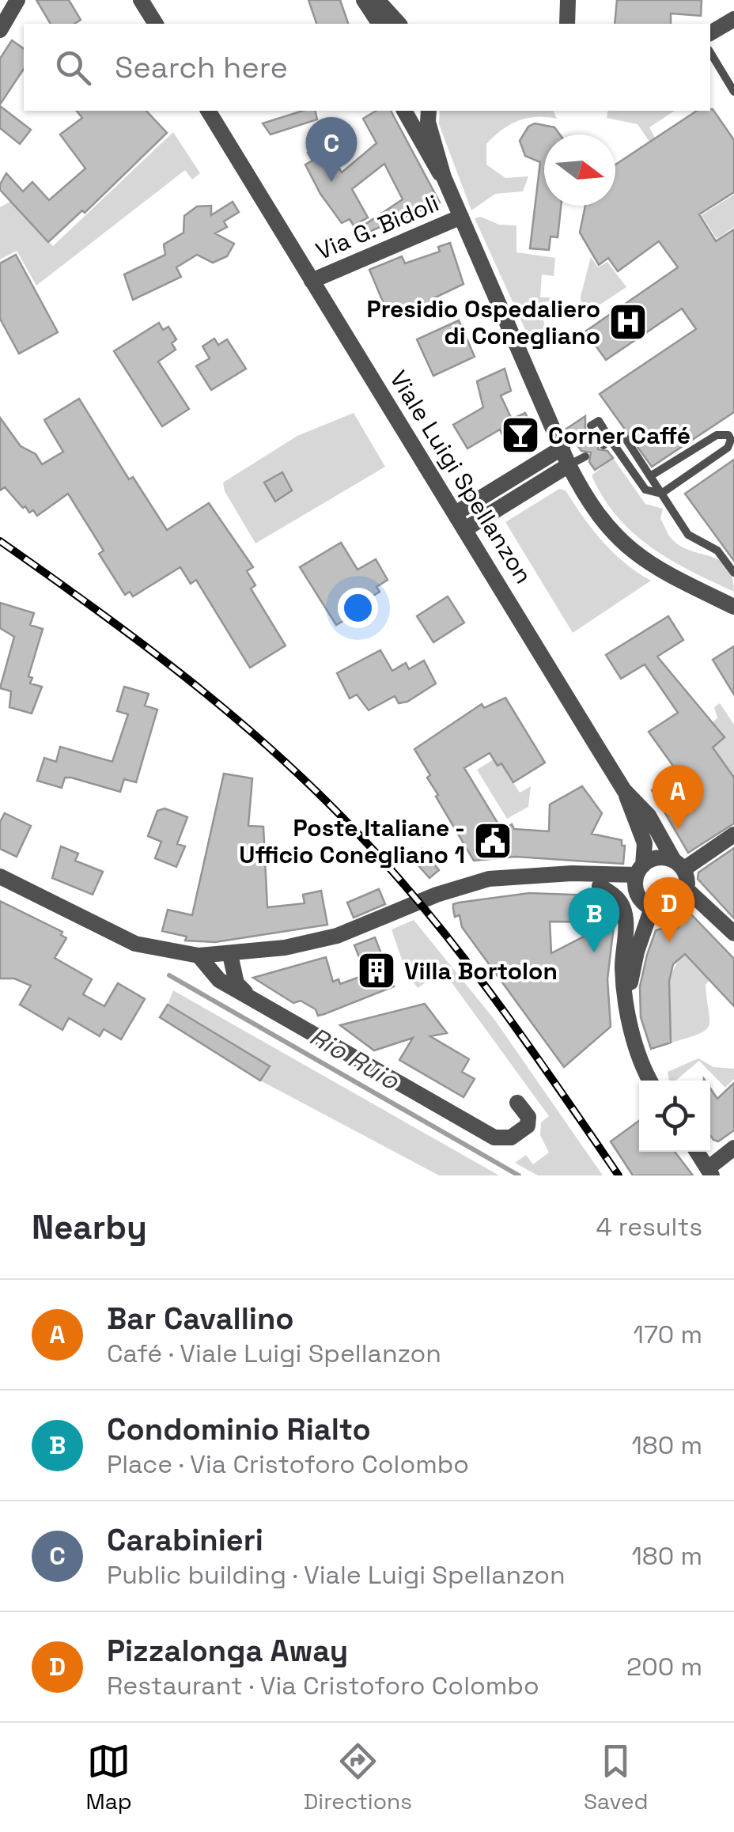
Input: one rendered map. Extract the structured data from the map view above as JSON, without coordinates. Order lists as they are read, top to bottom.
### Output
{
  "streets": {
    "street": ["Via G. Bidoli", "Viale Luigi Spellanzon"]
  },
  "crossings": [
    ["Via G. Bidoli", "Viale Luigi Spellanzon"]
  ],
  "water": ["Rio Ruio"],
  "places": {
    "hospital": ["Presidio Ospedaliero di Conegliano"],
    "bar": ["Corner Caffé"],
    "public building": ["Poste Italiane - Ufficio Conegliano 1"],
    "building": ["Villa Bortolon"]
  },
  "north": "right",
  "page": {
    "search": "Search here",
    "pins": [
      "C",
      "A",
      "D",
      "B"
    ],
    "heading": ["Nearby", "4 results"],
    "list": [
      {
        "mark": "A",
        "name": "Bar Cavallino",
        "note": "Café · Viale Luigi Spellanzon",
        "value": "170 m"
      },
      {
        "mark": "B",
        "name": "Condominio Rialto",
        "note": "Place · Via Cristoforo Colombo",
        "value": "180 m"
      },
      {
        "mark": "C",
        "name": "Carabinieri",
        "note": "Public building · Viale Luigi Spellanzon",
        "value": "180 m"
      },
      {
        "mark": "D",
        "name": "Pizzalonga Away",
        "note": "Restaurant · Via Cristoforo Colombo",
        "value": "200 m"
      }
    ],
    "nav": ["Map", "Directions", "Saved"]
  }
}
